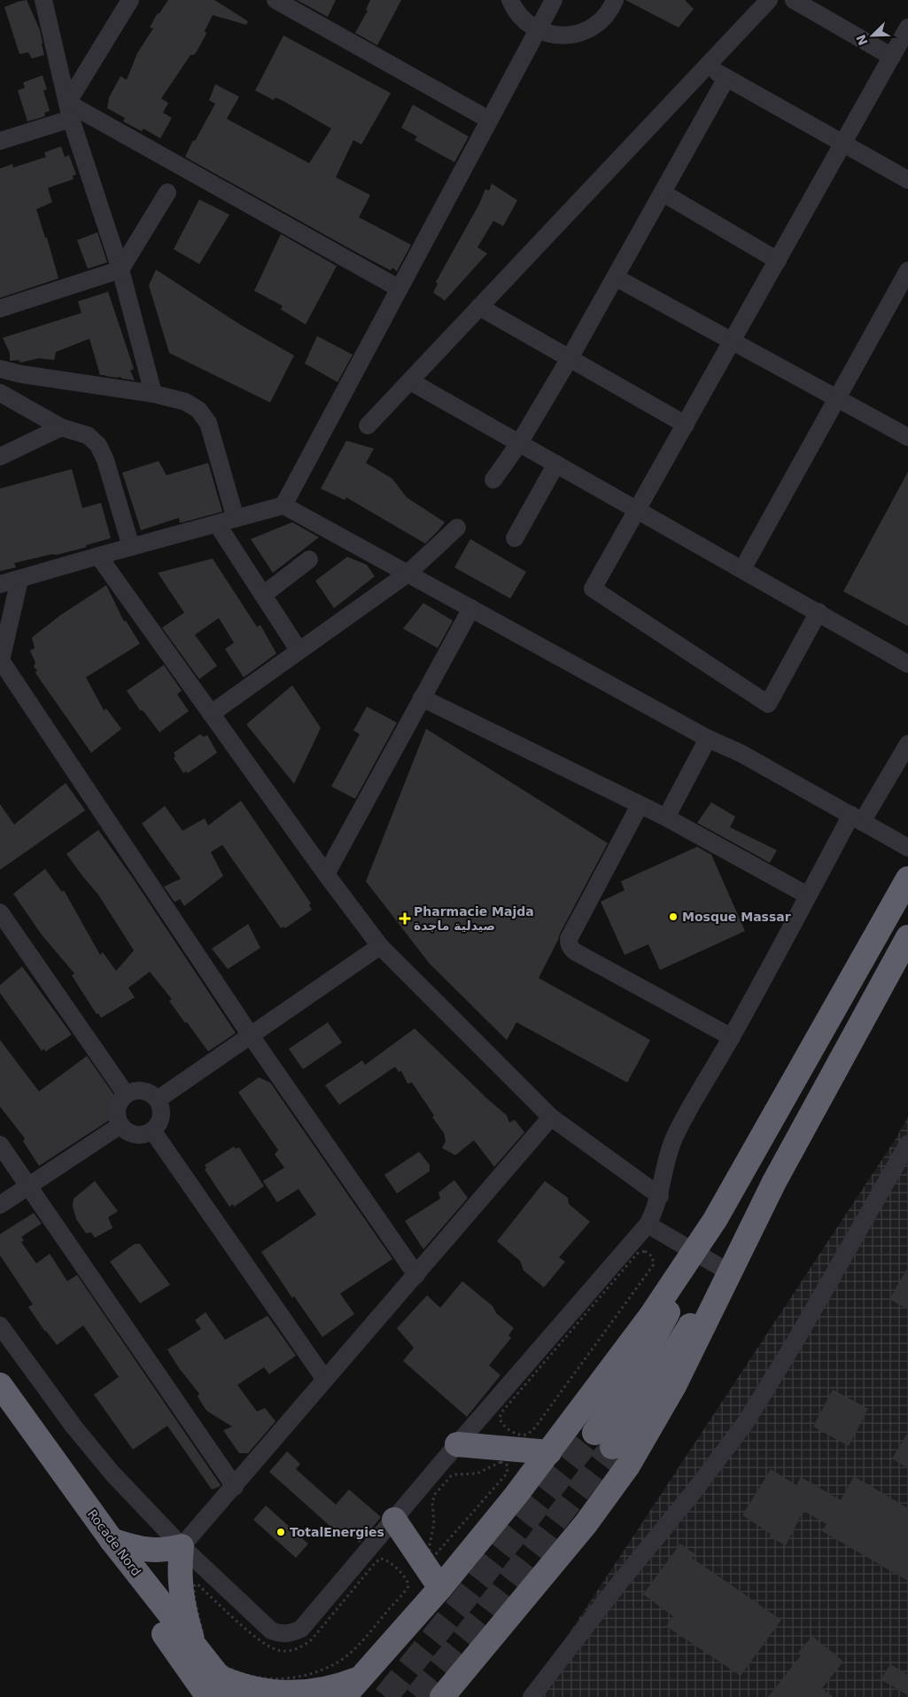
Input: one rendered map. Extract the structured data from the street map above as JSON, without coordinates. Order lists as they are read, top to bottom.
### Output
{
  "streets": {
    "highway": ["Rocade Nord"]
  },
  "places": {
    "other": ["Mosque Massar", "TotalEnergies"],
    "health": ["Pharmacie Majda صيدلية ماجدة"]
  },
  "north": "bottom left"
}
